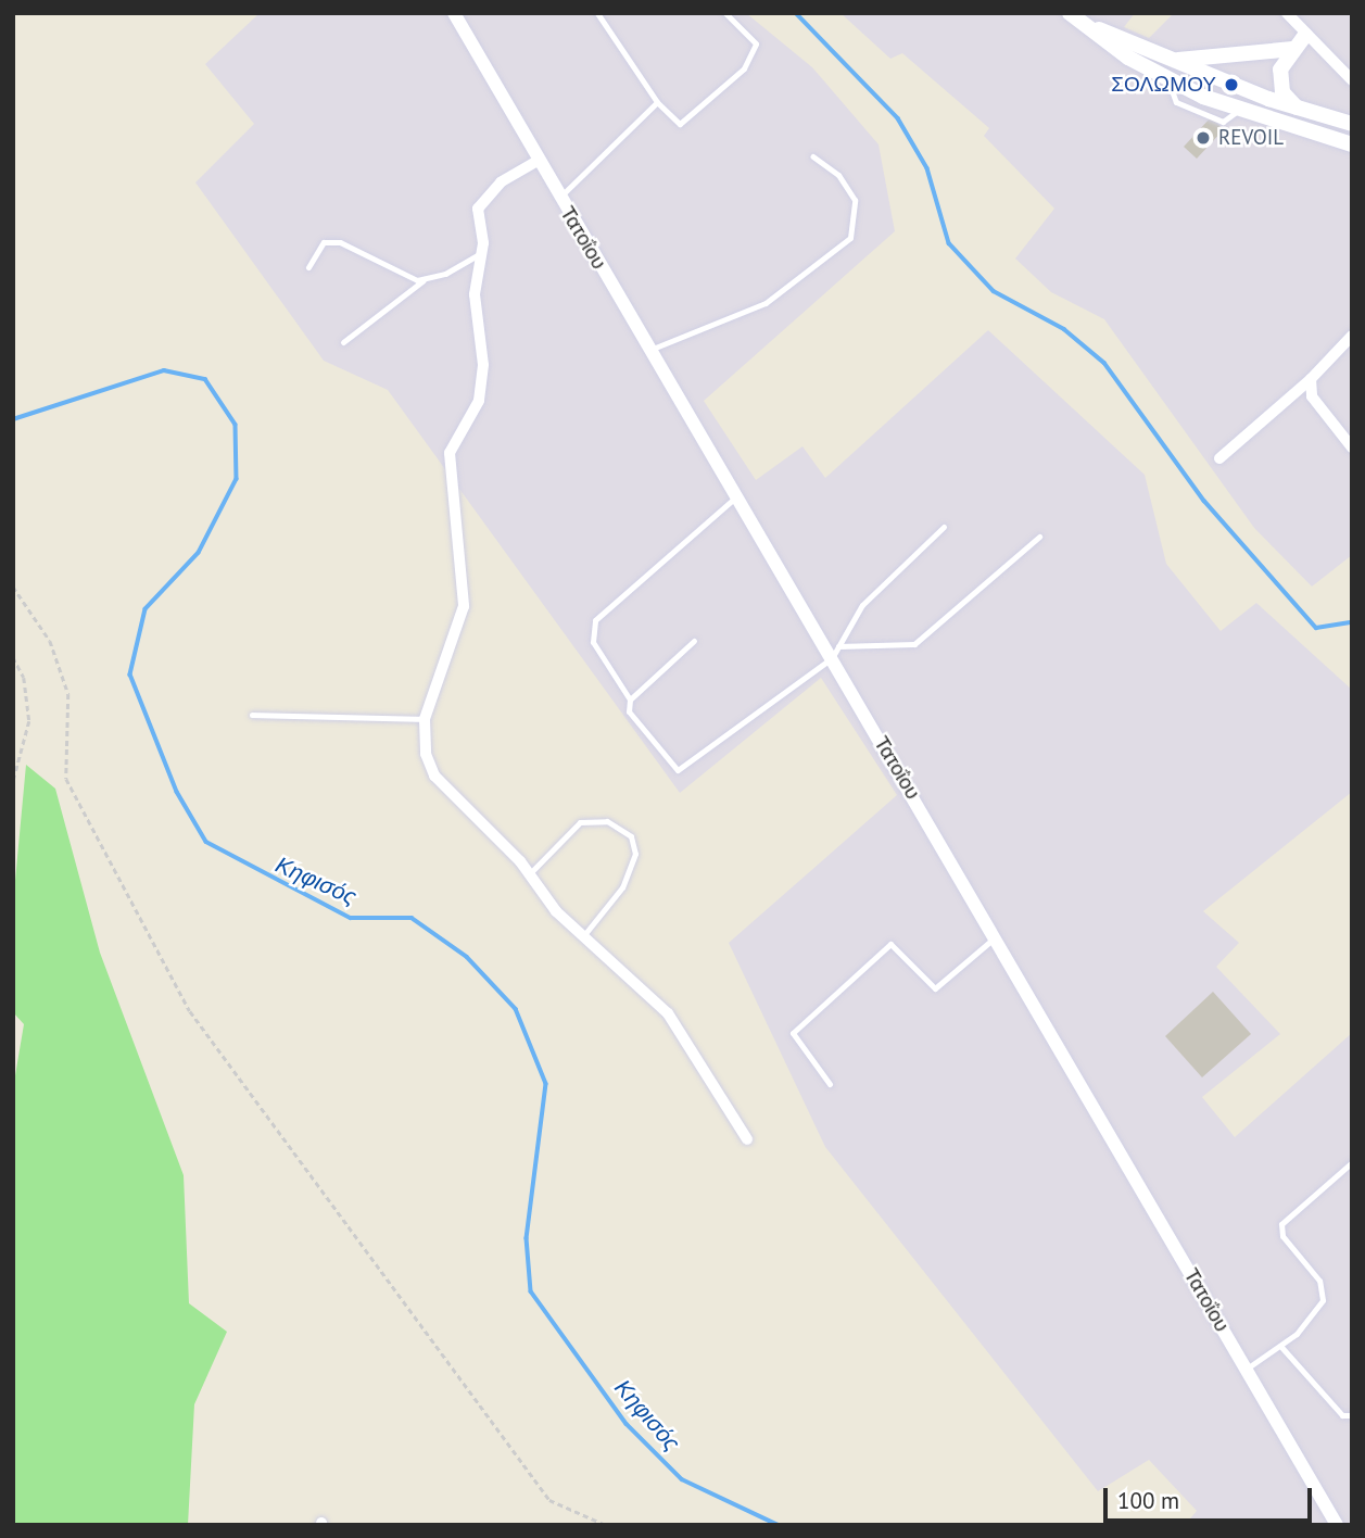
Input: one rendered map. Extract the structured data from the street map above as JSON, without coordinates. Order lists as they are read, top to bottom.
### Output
{
  "streets": {
    "street": ["Τατοΐου"]
  },
  "water": ["Κηφισός"],
  "places": ["ΣΟΛΩΜΟΥ", "REVOIL"],
  "scale_bar": "100 m"
}
